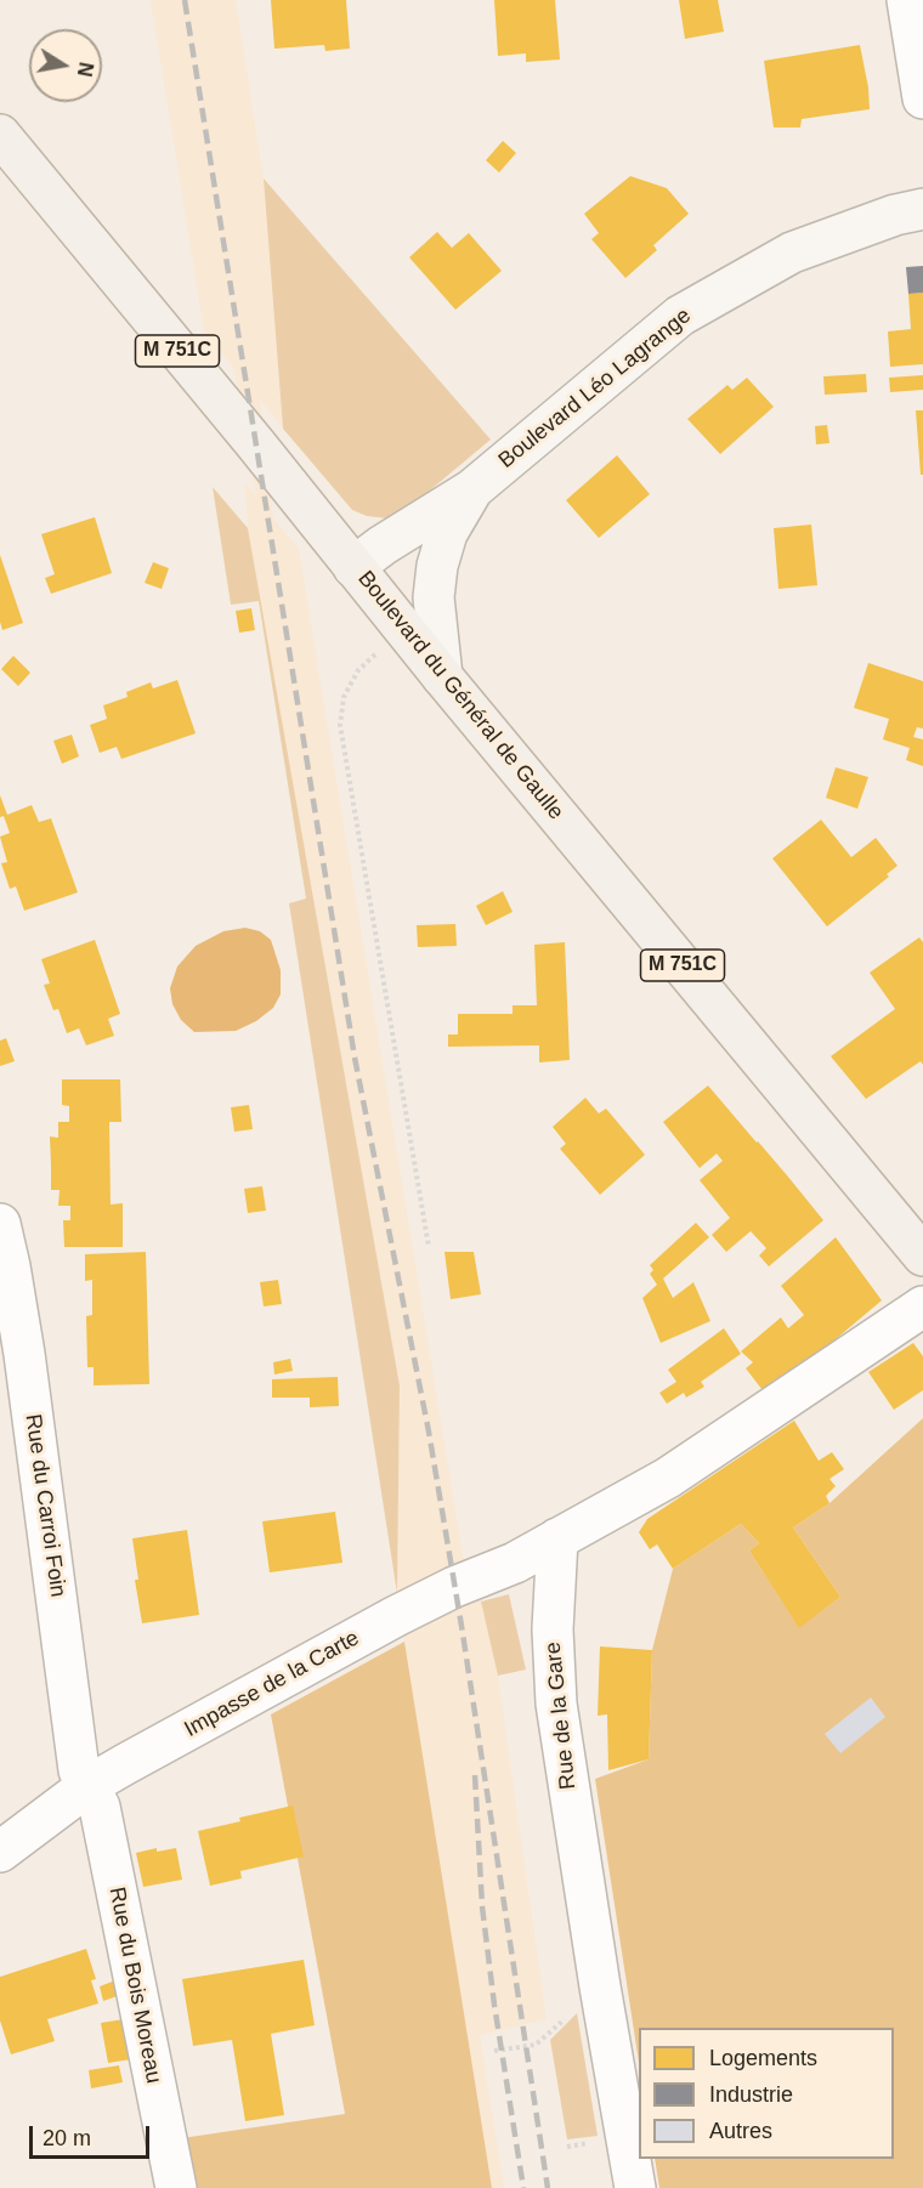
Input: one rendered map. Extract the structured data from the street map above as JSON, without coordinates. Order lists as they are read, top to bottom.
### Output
{
  "streets": {
    "main road": ["M 751C", "Boulevard du Général de Gaulle"],
    "street": [
      "Boulevard Léo Lagrange",
      "Rue du Carroi Foin",
      "Impasse de la Carte",
      "Rue de la Gare",
      "Rue du Bois Moreau"
    ]
  },
  "crossings": [
    ["Boulevard Léo Lagrange", "Boulevard du Général de Gaulle"],
    ["Rue du Carroi Foin", "Impasse de la Carte"],
    ["Rue du Carroi Foin", "Rue du Bois Moreau"],
    ["Impasse de la Carte", "Rue de la Gare"],
    ["Impasse de la Carte", "Rue du Bois Moreau"]
  ],
  "legend": ["Logements", "Industrie", "Autres"],
  "scale_bar": "20 m",
  "north": "right"
}
